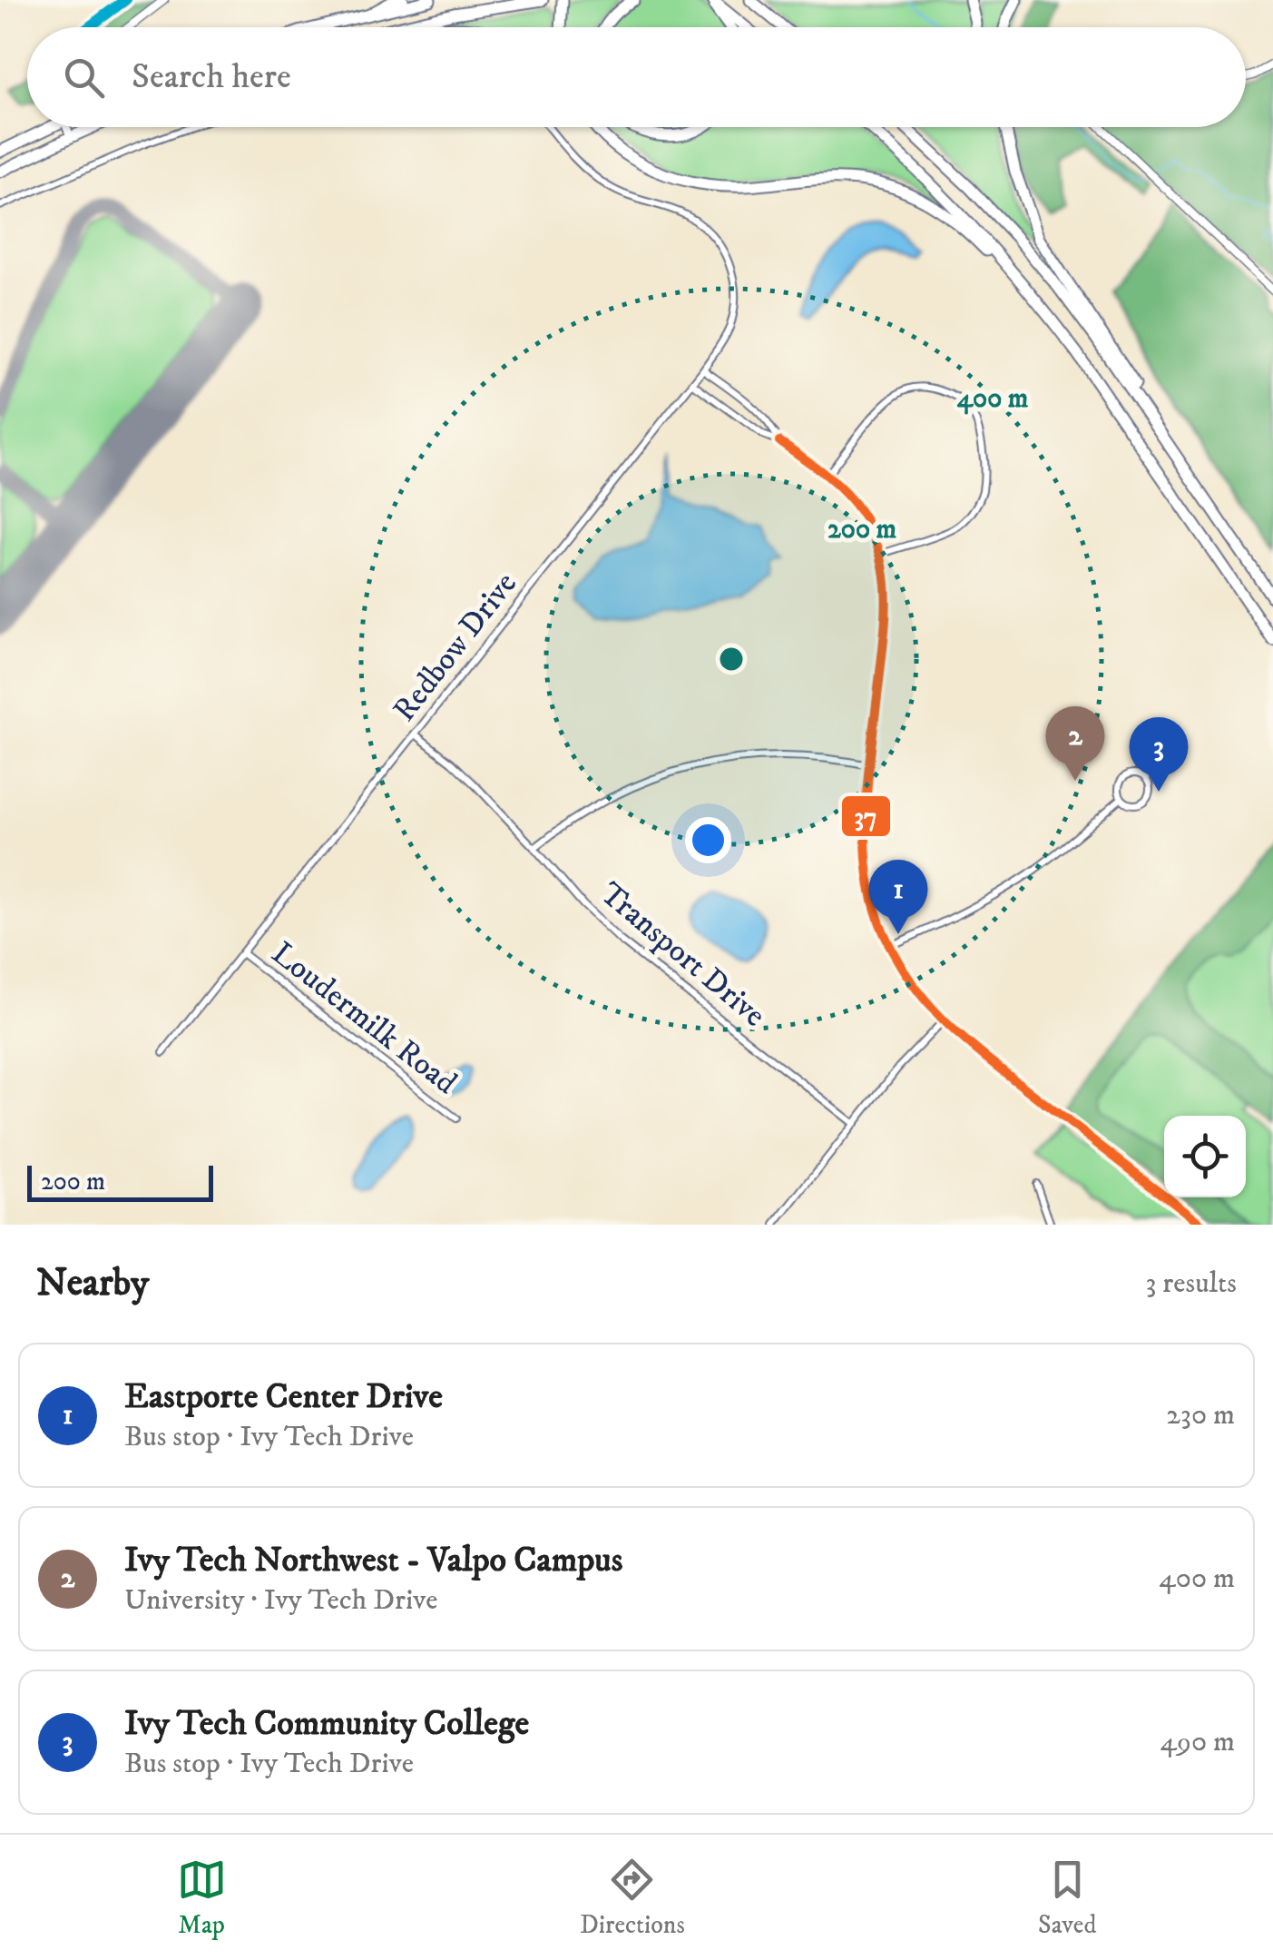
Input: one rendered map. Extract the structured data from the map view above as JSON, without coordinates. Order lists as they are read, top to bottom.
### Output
{
  "streets": {
    "street": ["Redbow Drive", "Transport Drive", "Loudermilk Road"]
  },
  "crossings": [
    ["Redbow Drive", "Transport Drive"],
    ["Redbow Drive", "Loudermilk Road"]
  ],
  "lines": ["transit line 37"],
  "scale_bar": "200 m",
  "page": {
    "search": "Search here",
    "pins": ["2", "3", "1"],
    "scale": "200 m",
    "heading": ["Nearby", "3 results"],
    "list": [
      {
        "mark": "1",
        "name": "Eastporte Center Drive",
        "note": "Bus stop · Ivy Tech Drive",
        "value": "230 m"
      },
      {
        "mark": "2",
        "name": "Ivy Tech Northwest - Valpo Campus",
        "note": "University · Ivy Tech Drive",
        "value": "400 m"
      },
      {
        "mark": "3",
        "name": "Ivy Tech Community College",
        "note": "Bus stop · Ivy Tech Drive",
        "value": "490 m"
      }
    ],
    "nav": ["Map", "Directions", "Saved"]
  },
  "rings": ["400 m", "200 m"]
}
